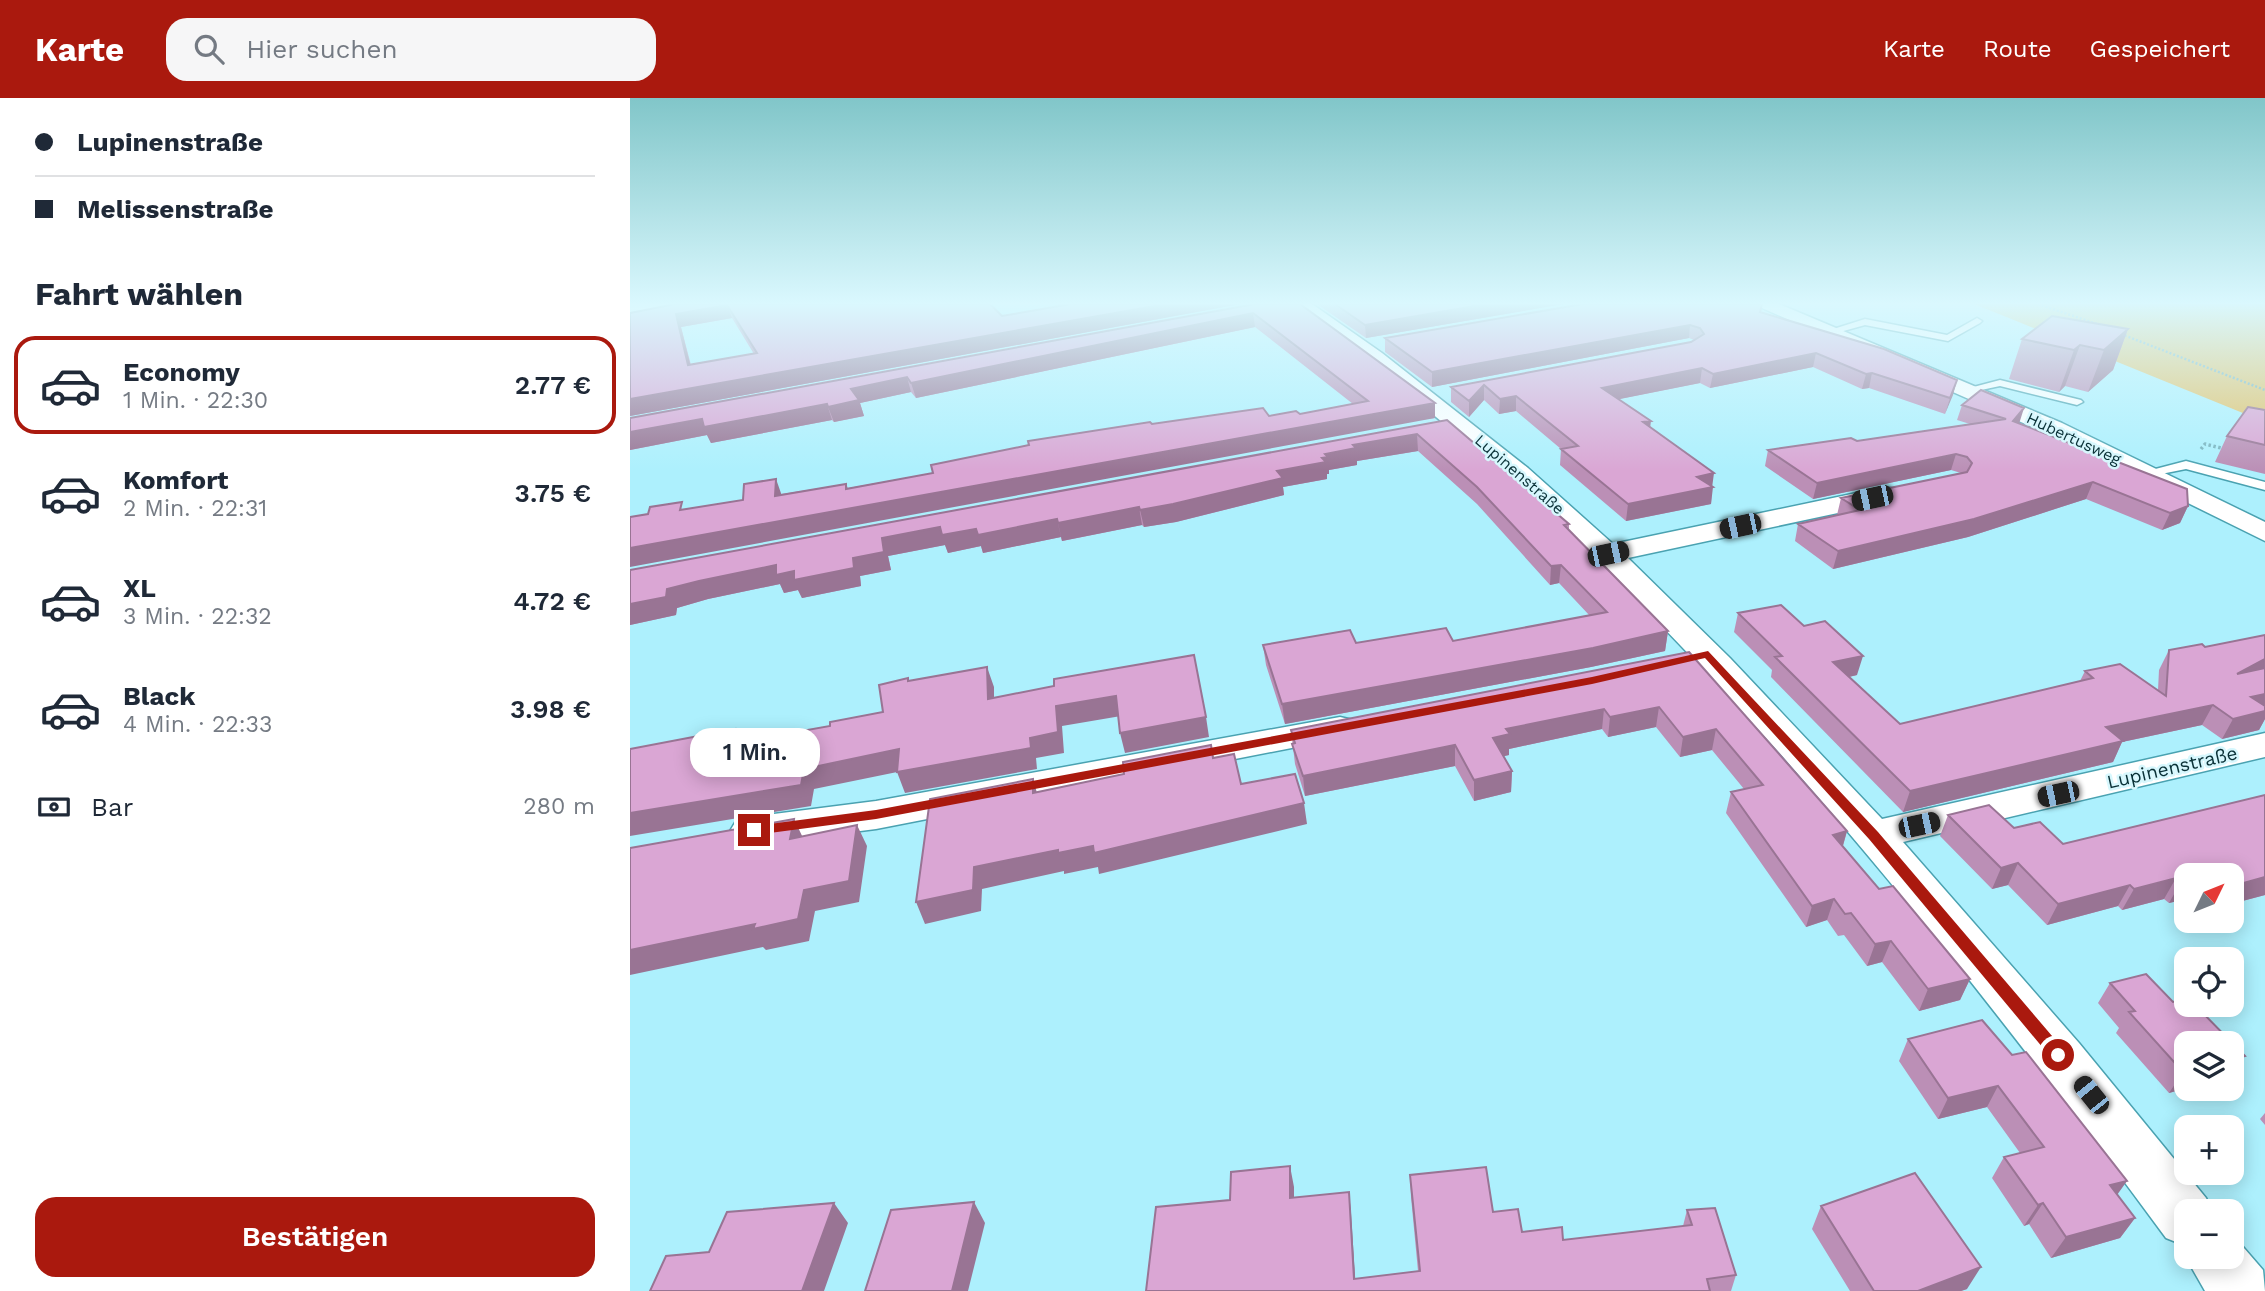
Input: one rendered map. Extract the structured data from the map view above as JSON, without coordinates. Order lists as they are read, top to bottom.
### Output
{
  "streets": {
    "street": ["Hubertusweg", "Lupinenstraße"]
  },
  "north": "top right",
  "page": {
    "header": "Karte",
    "search": "Hier suchen",
    "nav": ["Karte", "Route", "Gespeichert"],
    "banner": ["Lupinenstraße", "Melissenstraße"],
    "heading": "Fahrt wählen",
    "list": [
      {
        "name": "Economy",
        "note": "1 Min. · 22:30",
        "value": "2.77 €"
      },
      {
        "name": "Komfort",
        "note": "2 Min. · 22:31",
        "value": "3.75 €"
      },
      {
        "name": "XL",
        "note": "3 Min. · 22:32",
        "value": "4.72 €"
      },
      {
        "name": "Black",
        "note": "4 Min. · 22:33",
        "value": "3.98 €"
      }
    ],
    "bubble": "1 Min.",
    "pay": ["Bar", "280 m"],
    "map_buttons": ["+", "−"],
    "buttons": "Bestätigen"
  }
}
